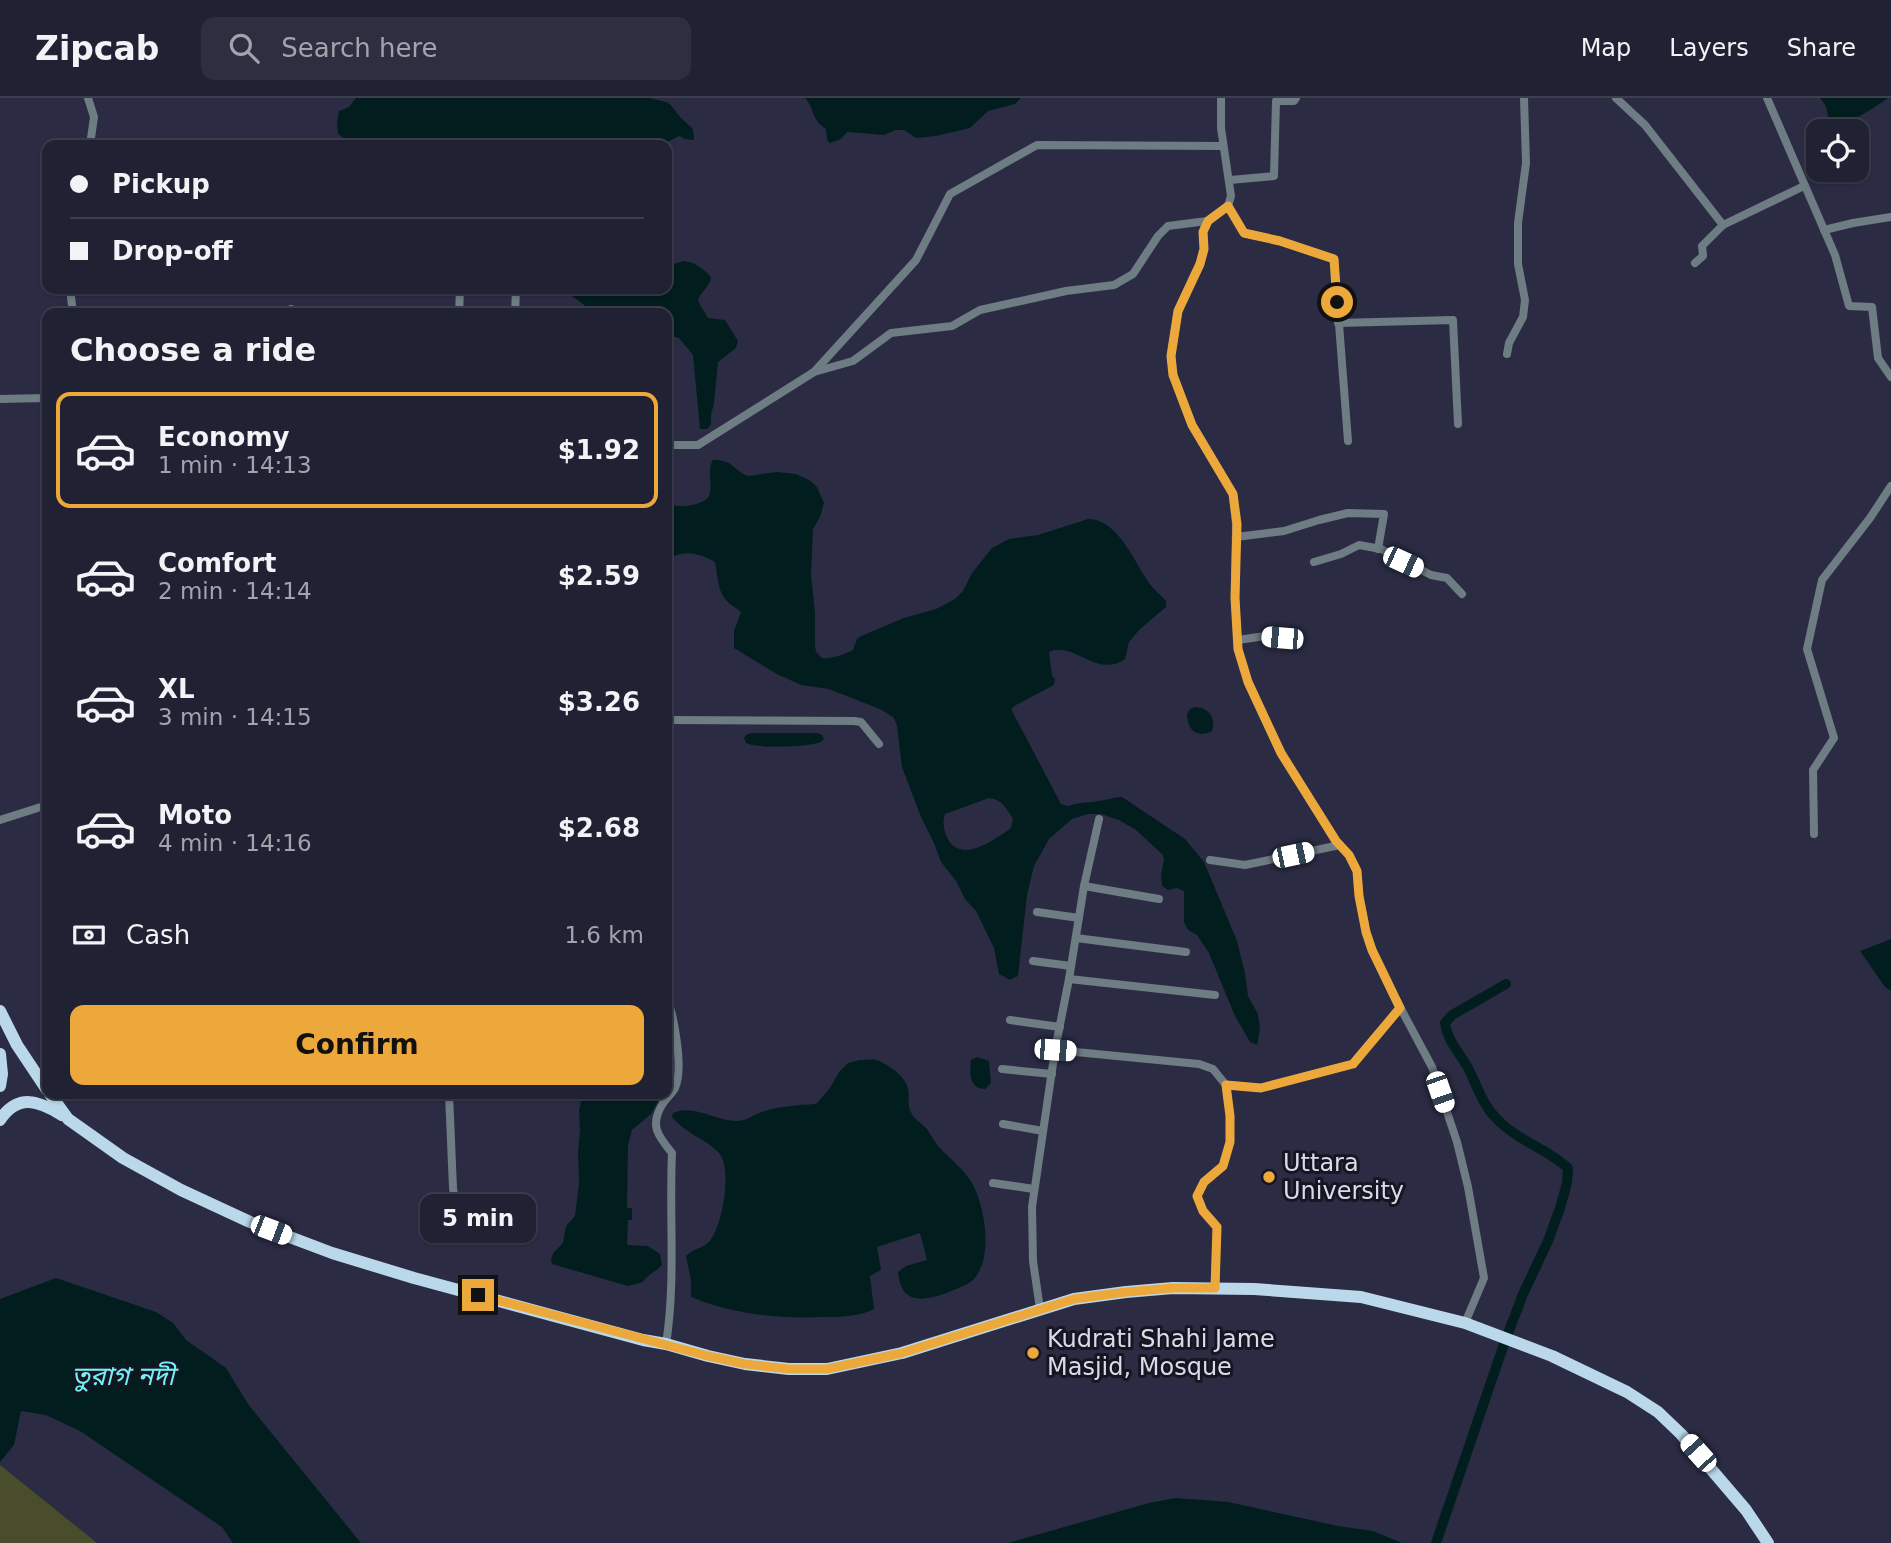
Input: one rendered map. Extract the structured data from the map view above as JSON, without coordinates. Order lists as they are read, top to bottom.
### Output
{
  "water": ["তুরাগ নদী"],
  "places": ["Uttara University", "Kudrati Shahi Jame Masjid, Mosque"],
  "page": {
    "header": "Zipcab",
    "search": "Search here",
    "nav": ["Map", "Layers", "Share"],
    "banner": ["Pickup", "Drop-off"],
    "heading": "Choose a ride",
    "list": [
      {
        "name": "Economy",
        "note": "1 min · 14:13",
        "value": "$1.92"
      },
      {
        "name": "Comfort",
        "note": "2 min · 14:14",
        "value": "$2.59"
      },
      {
        "name": "XL",
        "note": "3 min · 14:15",
        "value": "$3.26"
      },
      {
        "name": "Moto",
        "note": "4 min · 14:16",
        "value": "$2.68"
      }
    ],
    "pay": ["Cash", "1.6 km"],
    "buttons": "Confirm",
    "bubble": "5 min"
  }
}
